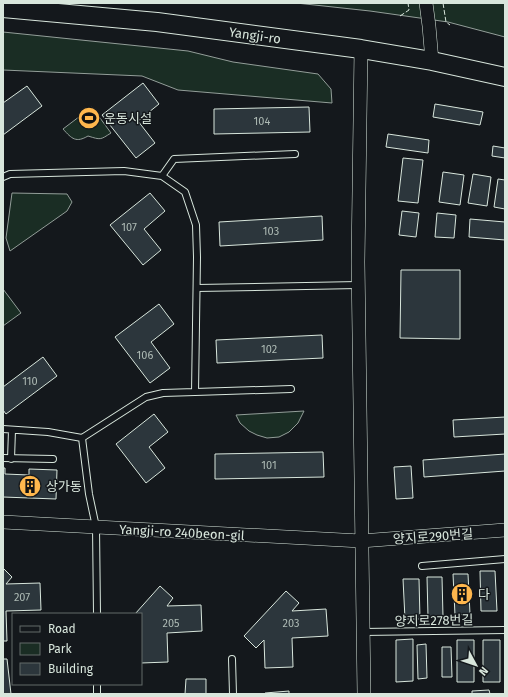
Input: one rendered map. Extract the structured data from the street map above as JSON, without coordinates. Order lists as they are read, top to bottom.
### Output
{
  "streets": {
    "street": ["Yangji-ro", "Yangji-ro 240beon-gil", "양지로290번길"],
    "lane": ["양지로278번길"]
  },
  "crossings": [
    ["Yangji-ro 240beon-gil", "양지로290번길"]
  ],
  "places": {
    "sports": ["운동시설"],
    "building": ["상가동", "다"]
  },
  "house_numbers": [
    "104",
    "107",
    "103",
    "102",
    "106",
    "110",
    "101",
    "207",
    "205",
    "203"
  ],
  "legend": ["Road", "Park", "Building"],
  "north": "bottom right"
}
